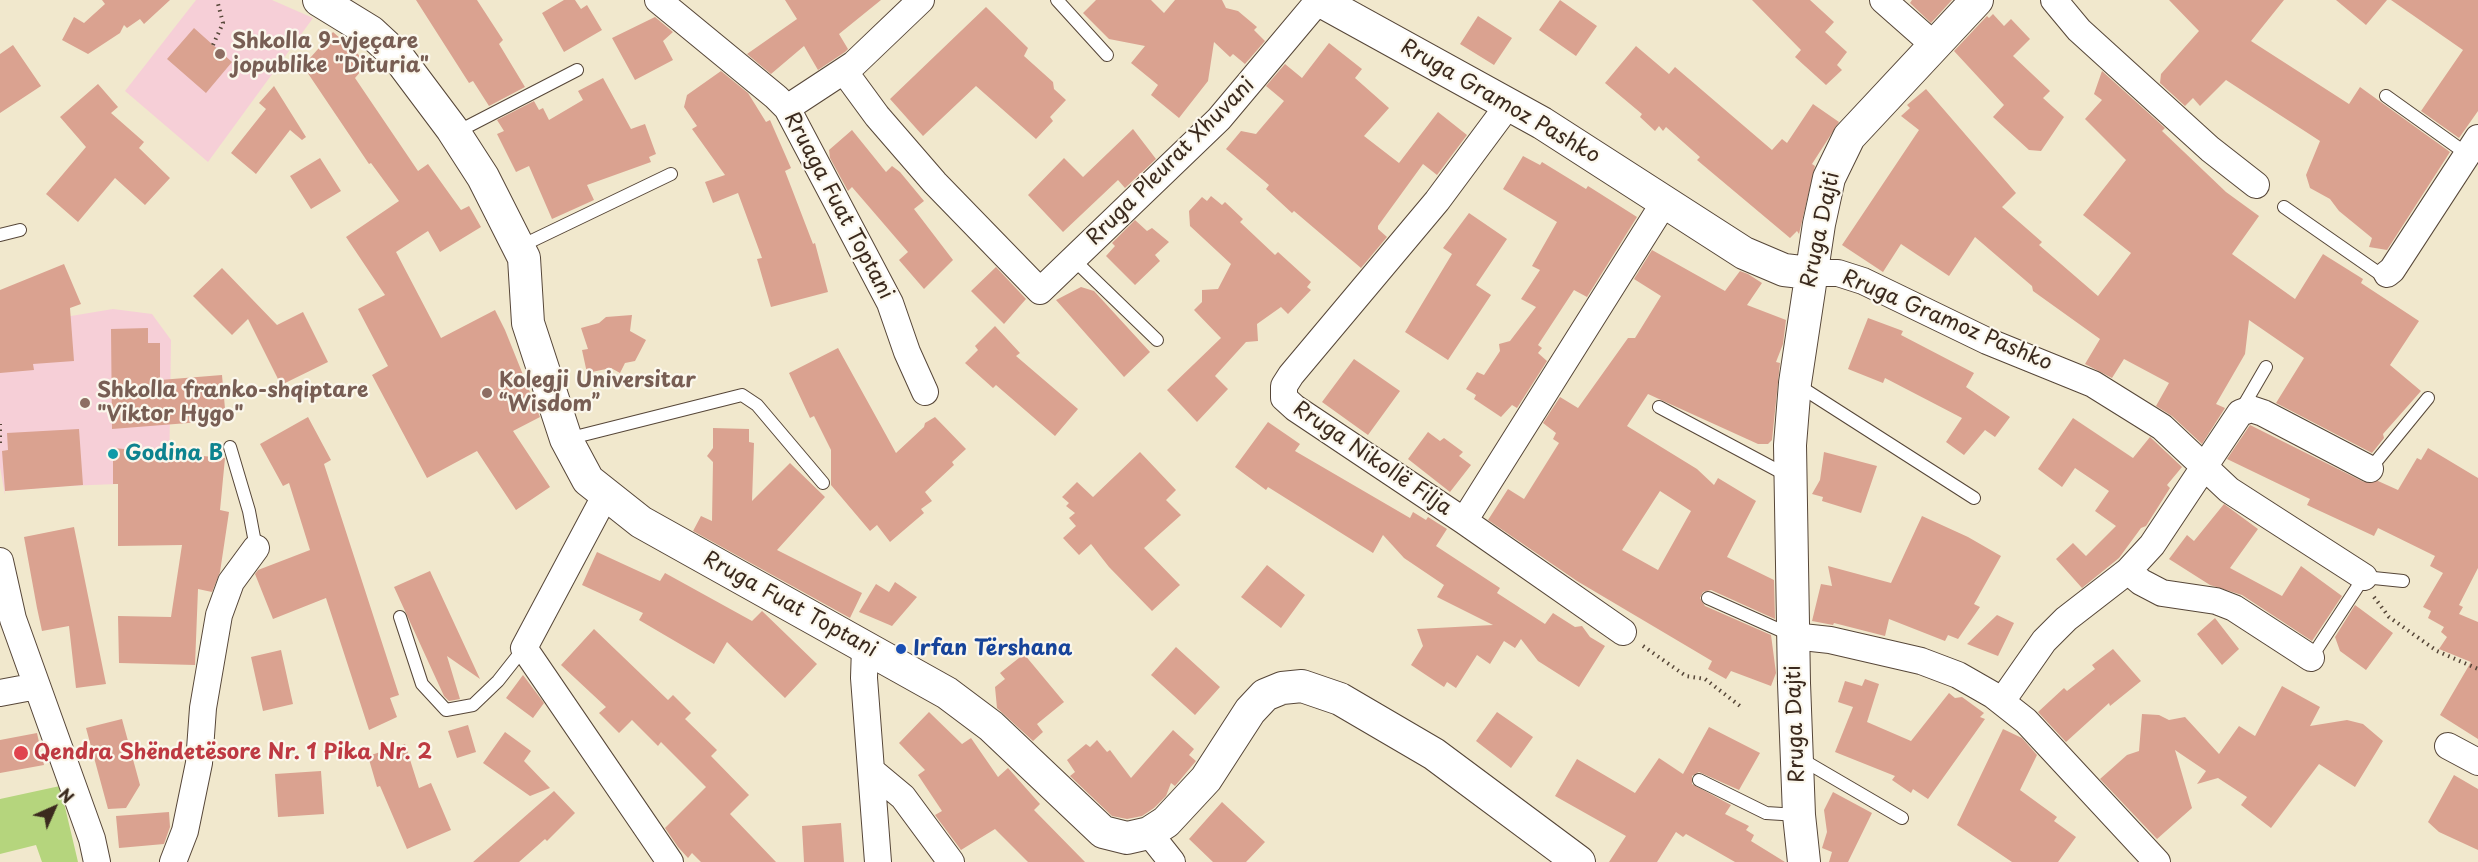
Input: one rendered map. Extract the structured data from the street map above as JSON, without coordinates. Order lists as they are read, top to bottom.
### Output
{
  "streets": {
    "street": [
      "Rruga Gramoz Pashko",
      "Rruga Pleurat Xhuvani",
      "Rruaga Fuat Toptani",
      "Rruga Dajti",
      "Rruga Nikollë Filja",
      "Rruga Fuat Toptani"
    ]
  },
  "crossings": [
    ["Rruga Gramoz Pashko", "Rruga Pleurat Xhuvani"],
    ["Rruga Gramoz Pashko", "Rruga Dajti"],
    ["Rruga Gramoz Pashko", "Rruga Nikollë Filja"]
  ],
  "places": [
    "Shkolla 9-vjeçare jopublike \"Dituria\"",
    "Kolegji Universitar “Wisdom”",
    "Shkolla franko-shqiptare \"Viktor Hygo\"",
    "Godina B",
    "Irfan Tërshana",
    "Qendra Shëndetësore Nr. 1 Pika Nr. 2"
  ],
  "north": "top right"
}
